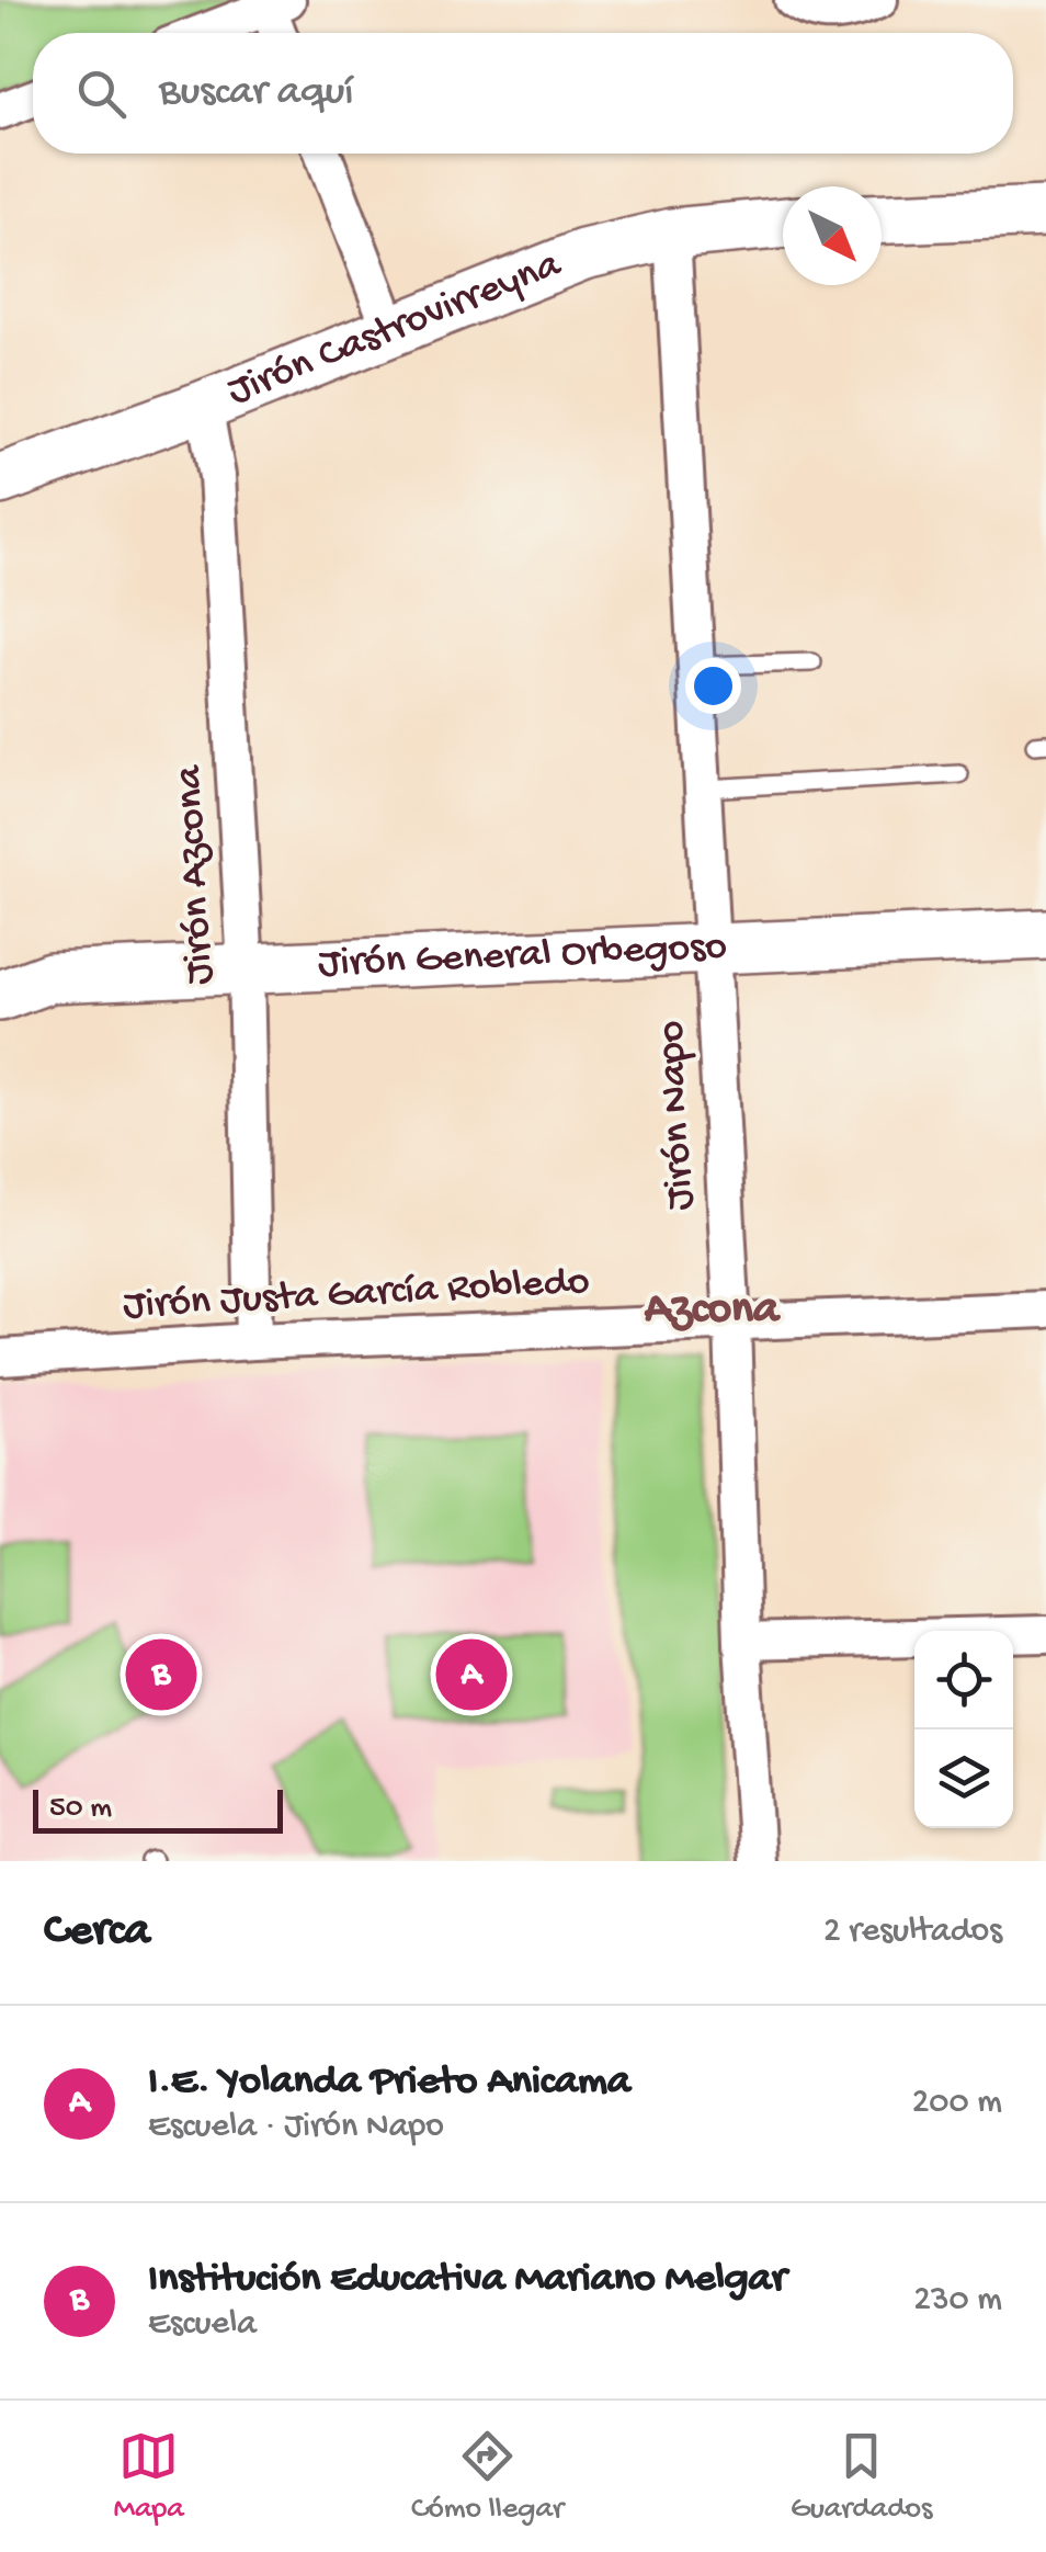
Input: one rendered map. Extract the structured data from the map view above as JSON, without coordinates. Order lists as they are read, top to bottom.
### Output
{
  "streets": {
    "street": [
      "Jirón Castrovirreyna",
      "Jirón Azcona",
      "Jirón General Orbegoso",
      "Jirón Napo",
      "Jirón Justa García Robledo"
    ]
  },
  "crossings": [
    ["Jirón Castrovirreyna", "Jirón Azcona"],
    ["Jirón Castrovirreyna", "Jirón Napo"],
    ["Jirón Azcona", "Jirón General Orbegoso"],
    ["Jirón Azcona", "Jirón Justa García Robledo"],
    ["Jirón General Orbegoso", "Jirón Napo"],
    ["Jirón Napo", "Jirón Justa García Robledo"]
  ],
  "districts": ["Azcona"],
  "scale_bar": "50 m",
  "north": "bottom right",
  "page": {
    "search": "Buscar aquí",
    "pins": ["A", "B"],
    "scale": "50 m",
    "heading": ["Cerca", "2 resultados"],
    "list": [
      {
        "mark": "A",
        "name": "I.E. Yolanda Prieto Anicama",
        "note": "Escuela · Jirón Napo",
        "value": "200 m"
      },
      {
        "mark": "B",
        "name": "Institución Educativa Mariano Melgar",
        "note": "Escuela",
        "value": "230 m"
      }
    ],
    "nav": ["Mapa", "Cómo llegar", "Guardados"]
  }
}
